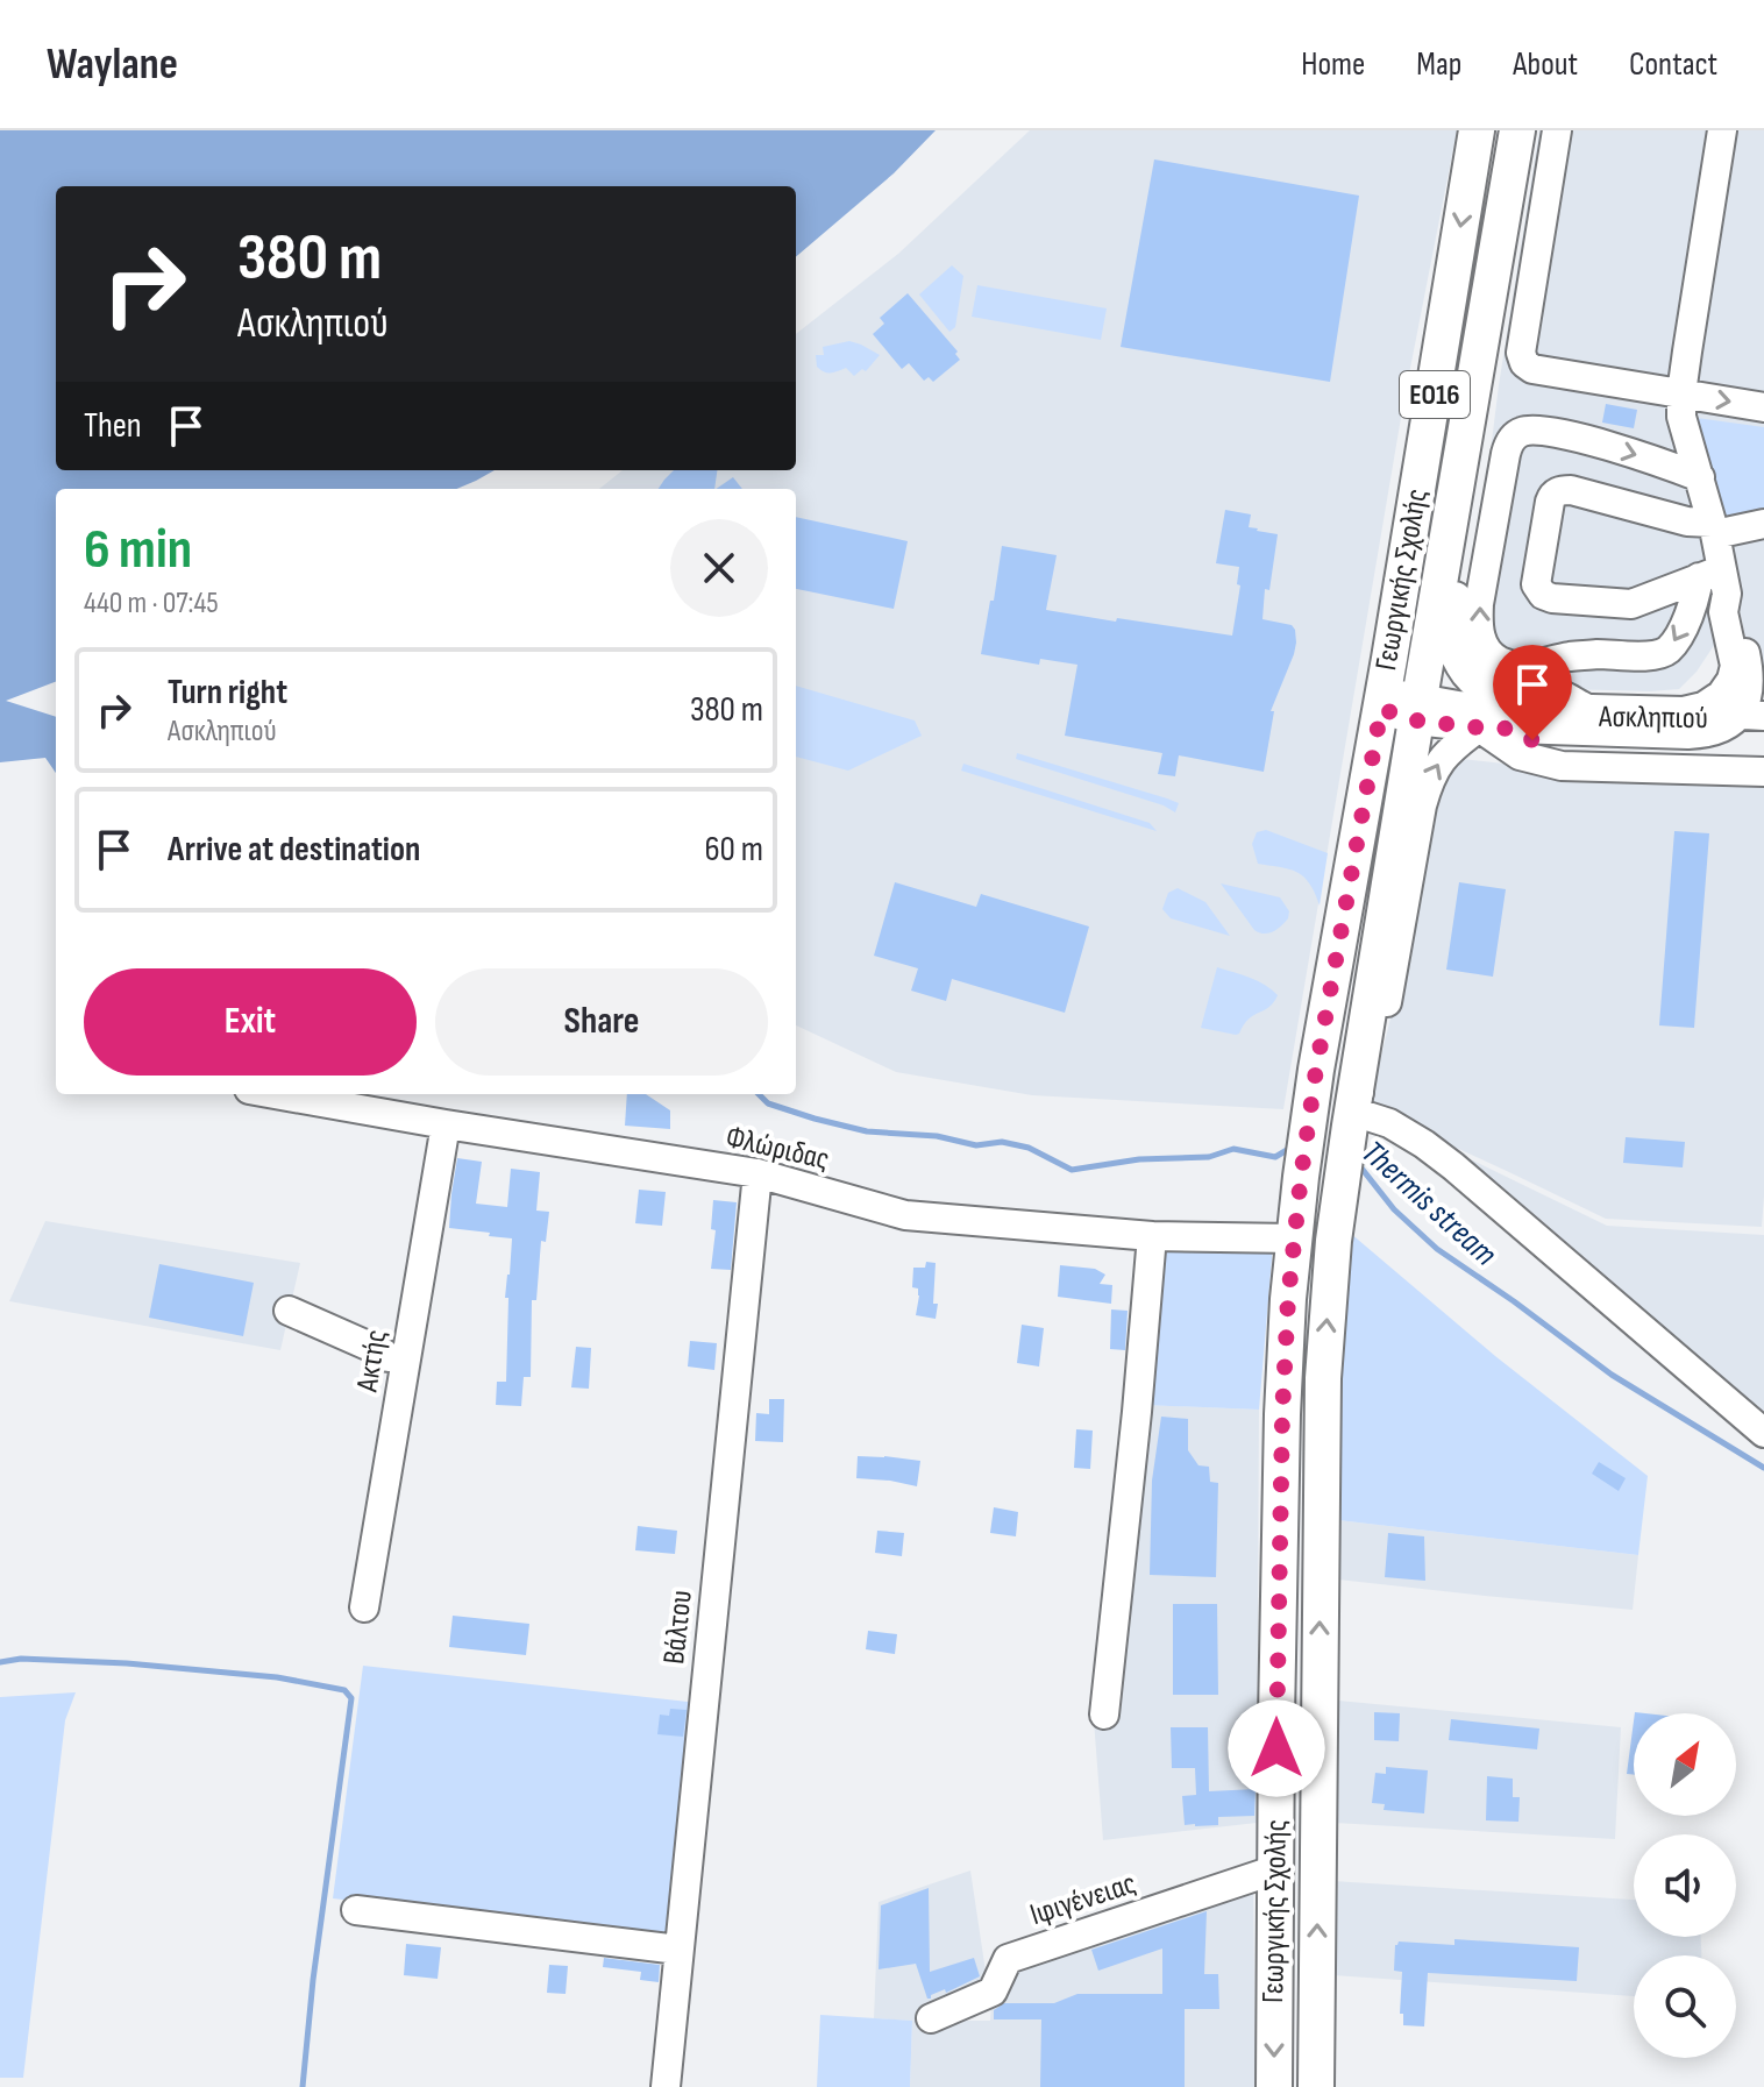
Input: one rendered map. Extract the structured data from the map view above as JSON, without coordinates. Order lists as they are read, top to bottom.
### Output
{
  "streets": {
    "main road": ["ΕΟ16", "Γεωργικής Σχολής"],
    "street": [
      "Ασκληπιού",
      "Φλώριδας",
      "Ακτής",
      "Βάλτου",
      "Ιφιγένειας"
    ]
  },
  "crossings": [
    ["Γεωργικής Σχολής", "Ασκληπιού"],
    ["Γεωργικής Σχολής", "Φλώριδας"],
    ["Γεωργικής Σχολής", "Ιφιγένειας"],
    ["Φλώριδας", "Ακτής"],
    ["Φλώριδας", "Βάλτου"]
  ],
  "water": ["Thermis stream"],
  "north": "top right",
  "page": {
    "header": "Waylane",
    "nav": [
      "Home",
      "Map",
      "About",
      "Contact"
    ],
    "turn": ["380 m", "Ασκληπιού"],
    "then": "Then",
    "heading": ["6 min", "440 m · 07:45"],
    "list": [
      {
        "name": "Turn right",
        "note": "Ασκληπιού",
        "value": "380 m"
      },
      {
        "name": "Arrive at destination",
        "value": "60 m"
      }
    ],
    "buttons": ["Exit", "Share"]
  }
}
